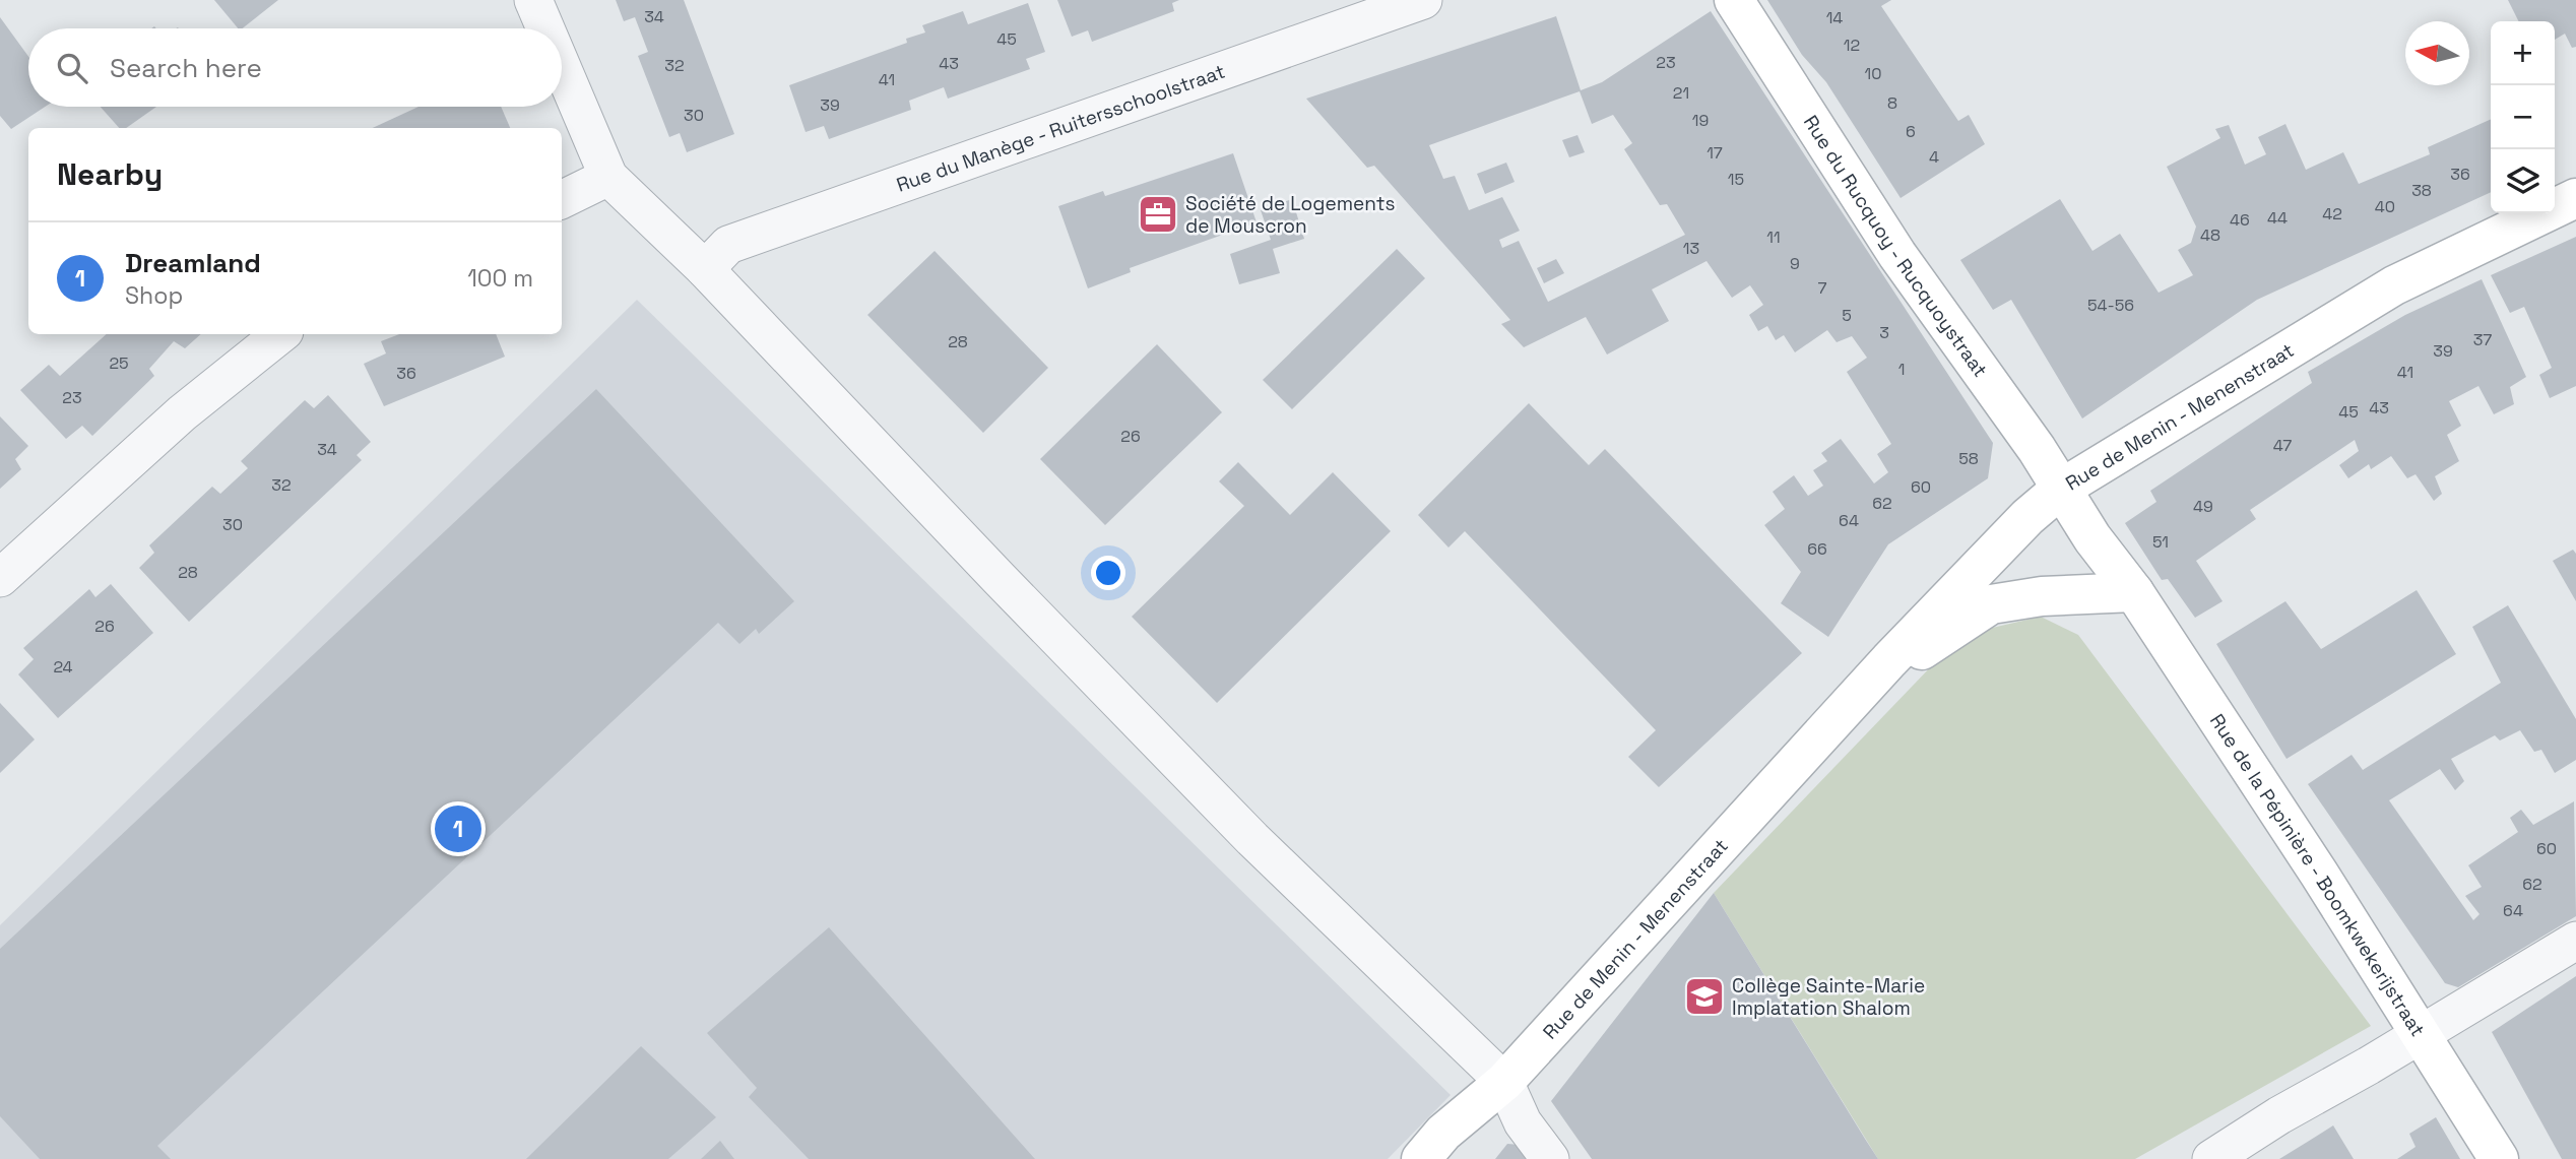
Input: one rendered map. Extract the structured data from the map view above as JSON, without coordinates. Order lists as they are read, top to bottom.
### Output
{
  "streets": {
    "street": [
      "Rue du Manège - Ruitersschoolstraat",
      "Rue du Rucquoy - Rucquoystraat",
      "Rue de Menin - Menenstraat",
      "Rue de la Pépinière - Boomkwekerijstraat"
    ]
  },
  "crossings": [
    ["Rue du Rucquoy - Rucquoystraat", "Rue de Menin - Menenstraat"],
    ["Rue du Rucquoy - Rucquoystraat", "Rue de la Pépinière - Boomkwekerijstraat"],
    ["Rue de Menin - Menenstraat", "Rue de la Pépinière - Boomkwekerijstraat"]
  ],
  "places": {
    "office": ["Société de Logements de Mouscron"],
    "school or university": ["Collège Sainte-Marie Implatation Shalom"]
  },
  "house_numbers": [
    "34",
    "14",
    "45",
    "12",
    "23",
    "43",
    "32",
    "10",
    "41",
    "21",
    "8",
    "39",
    "30",
    "19",
    "6",
    "17",
    "4",
    "36",
    "15",
    "38",
    "40",
    "42",
    "44",
    "46",
    "48",
    "11",
    "13",
    "9",
    "7",
    "54-56",
    "5",
    "3",
    "37",
    "28",
    "39",
    "25",
    "1",
    "41",
    "36",
    "23",
    "43",
    "45",
    "26",
    "47",
    "34",
    "58",
    "32",
    "60",
    "62",
    "49",
    "64",
    "30",
    "51",
    "66",
    "28",
    "26",
    "24",
    "60",
    "62",
    "64"
  ],
  "north": "left",
  "page": {
    "map_buttons": ["+", "−"],
    "search": "Search here",
    "heading": "Nearby",
    "list": [
      {
        "mark": "1",
        "name": "Dreamland",
        "note": "Shop",
        "value": "100 m"
      }
    ],
    "pins": "1"
  }
}
